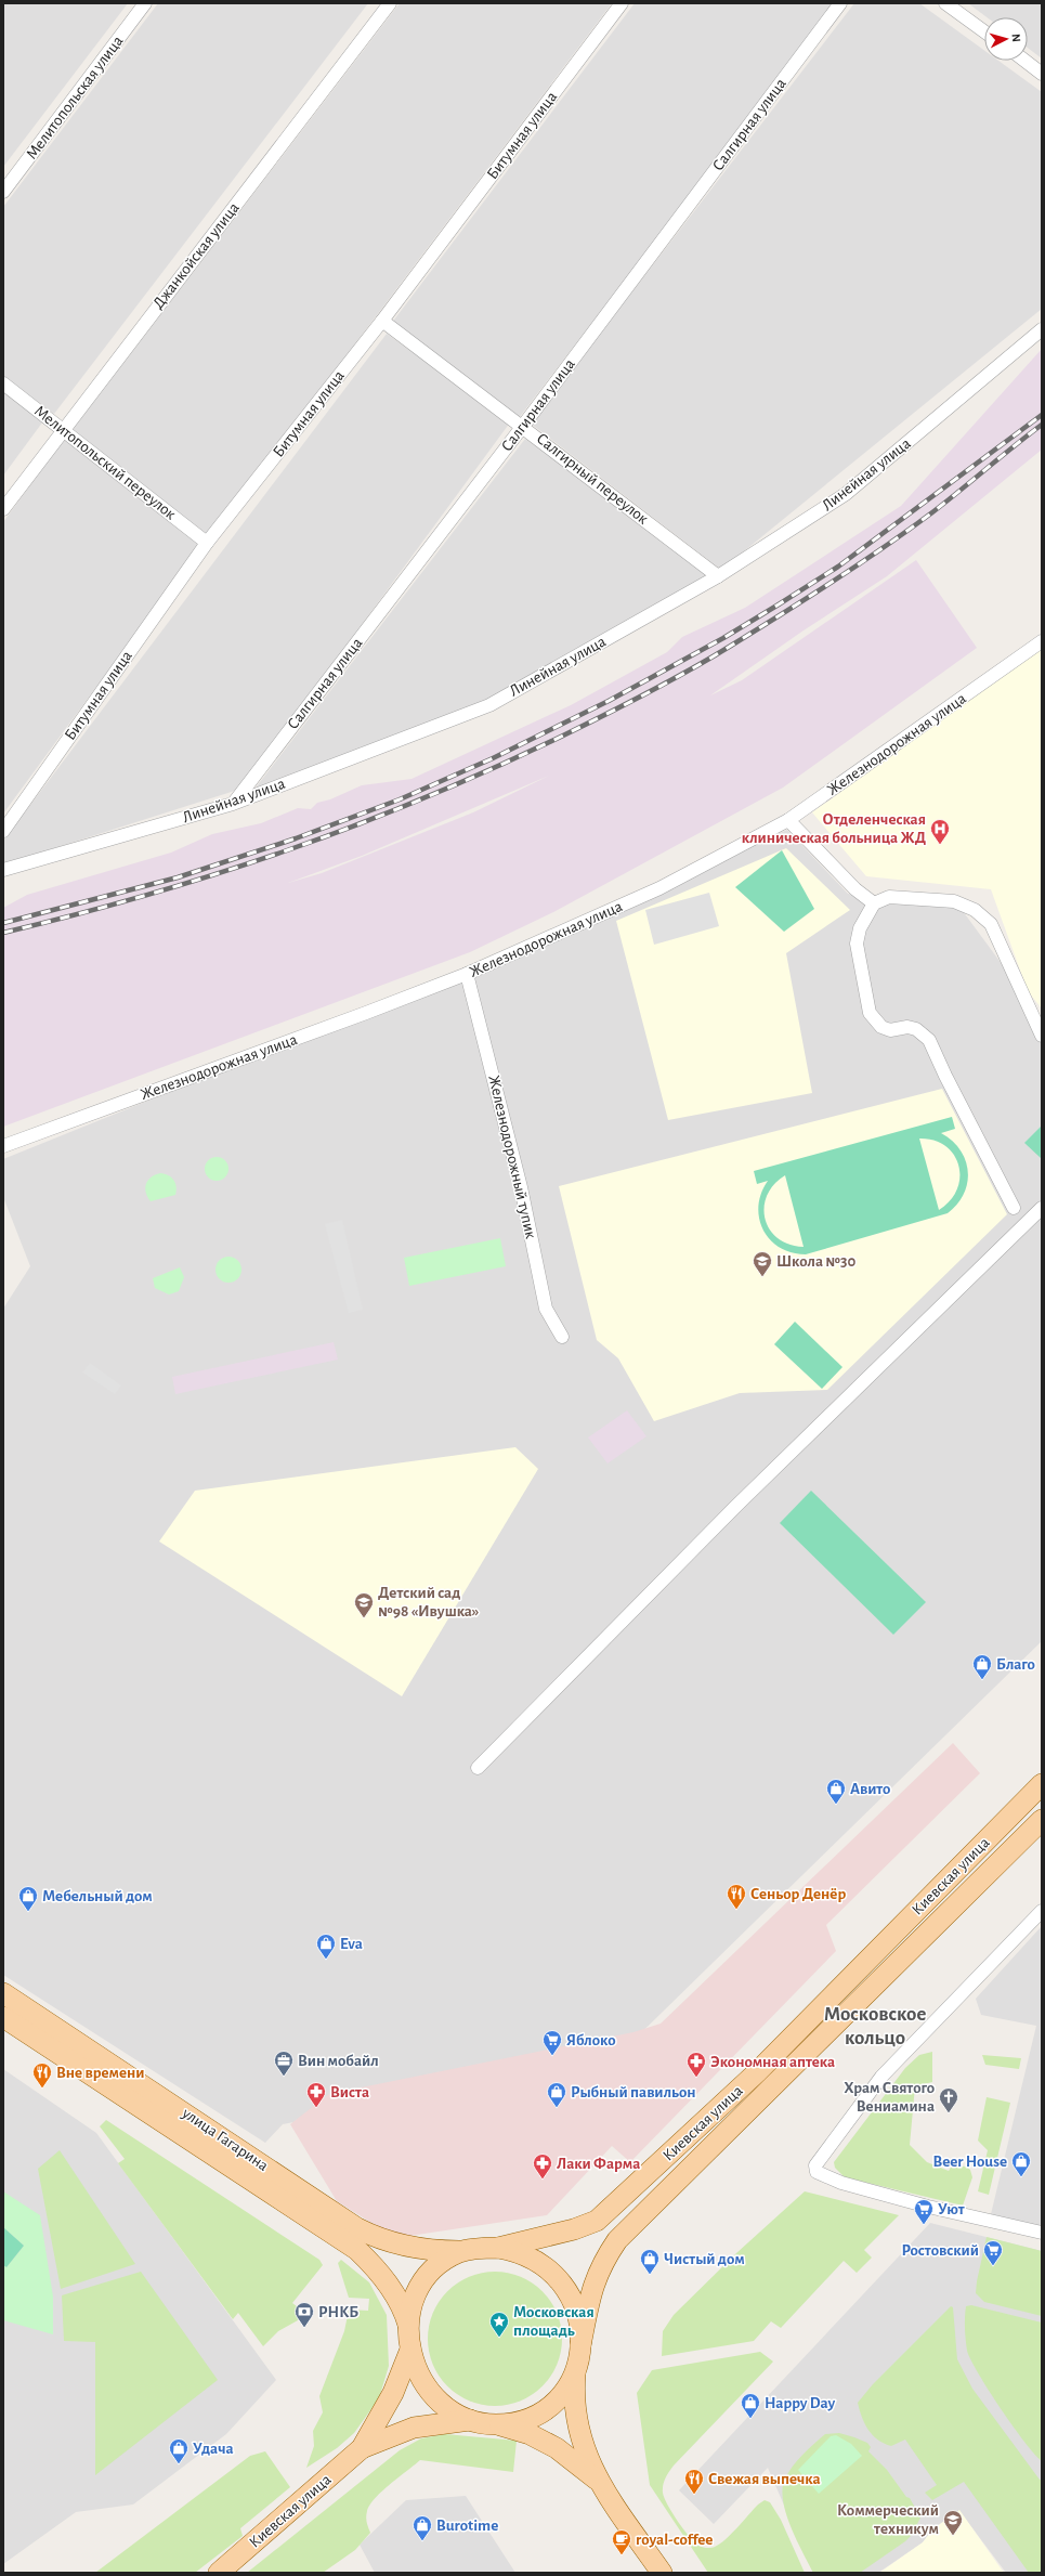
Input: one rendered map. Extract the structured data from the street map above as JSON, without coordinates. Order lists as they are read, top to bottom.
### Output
{
  "streets": {
    "main road": ["Киевская улица", "улица Гагарина"],
    "street": [
      "Мелитопольская улица",
      "Салгирная улица",
      "Битумная улица",
      "Джанкойская улица",
      "Мелитопольский переулок",
      "Линейная улица",
      "Салгирный переулок",
      "Железнодорожная улица",
      "Железнодорожный тупик"
    ]
  },
  "crossings": [
    ["Салгирная улица", "Линейная улица"],
    ["Салгирная улица", "Салгирный переулок"],
    ["Битумная улица", "Мелитопольский переулок"],
    ["Битумная улица", "Салгирный переулок"],
    ["Джанкойская улица", "Мелитопольский переулок"],
    ["Линейная улица", "Салгирный переулок"],
    ["Железнодорожная улица", "Железнодорожный тупик"],
    ["Киевская улица", "улица Гагарина"]
  ],
  "districts": ["Московское кольцо"],
  "places": {
    "hospital": ["Отделенческая клиническая больница ЖД"],
    "school or university": ["Школа №30", "Детский сад №98 «Ивушка»", "Коммерческий техникум"],
    "shop": [
      "Благо",
      "Авито",
      "Мебельный дом",
      "Eva",
      "Рыбный павильон",
      "Beer House",
      "Чистый дом",
      "Happy Day",
      "Удача",
      "Burotime"
    ],
    "restaurant": ["Сеньор Денёр", "Вне времени", "Свежая выпечка"],
    "supermarket": ["Яблоко", "Уют", "Ростовский"],
    "office": ["Вин мобайл"],
    "pharmacy": ["Экономная аптека", "Виста", "Лаки Фарма"],
    "church": ["Храм Святого Вениамина"],
    "bank": ["РНКБ"],
    "place": ["Московская площадь"],
    "cafe": ["royal-coffee"]
  },
  "north": "right"
}
